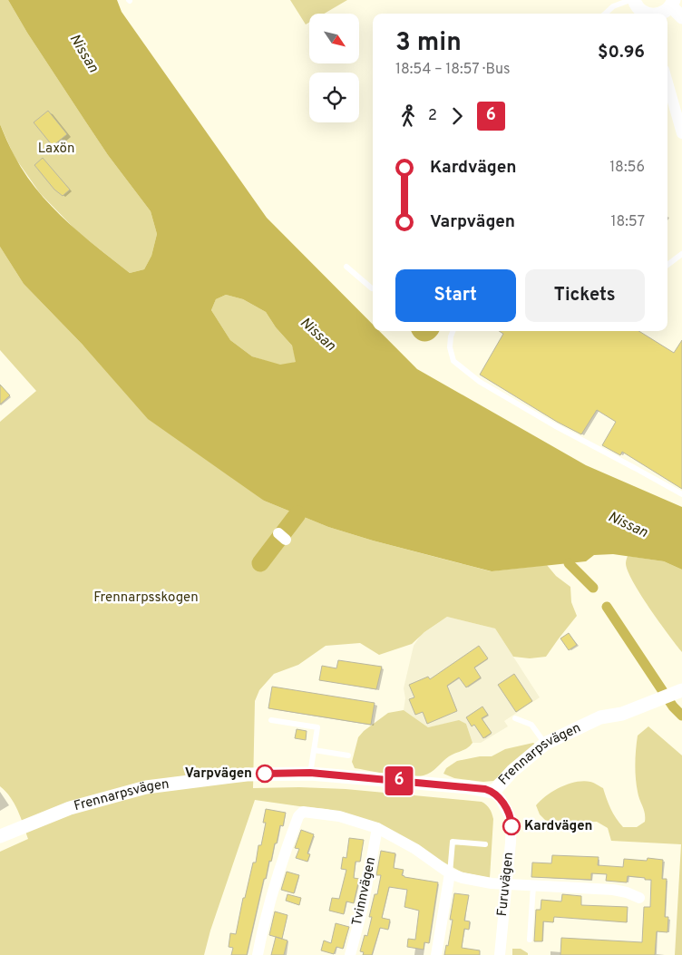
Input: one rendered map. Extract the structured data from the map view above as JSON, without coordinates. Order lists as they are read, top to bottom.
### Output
{
  "streets": {
    "street": ["Frennarpsvägen", "Furuvägen", "Tvinnvägen"]
  },
  "crossings": [
    ["Frennarpsvägen", "Furuvägen"]
  ],
  "water": ["Nissan"],
  "parks": ["Laxön", "Frennarpsskogen"],
  "places": ["Varpvägen", "Kardvägen"],
  "lines": ["bus line 6"],
  "north": "bottom right",
  "page": {
    "on_map": "6",
    "heading": ["3 min", "18:54 – 18:57 · Bus", "$0.96"],
    "legs": ["2", "6"],
    "list": [
      {
        "name": "Kardvägen",
        "value": "18:56"
      },
      {
        "name": "Varpvägen",
        "value": "18:57"
      }
    ],
    "buttons": ["Start", "Tickets"]
  }
}
